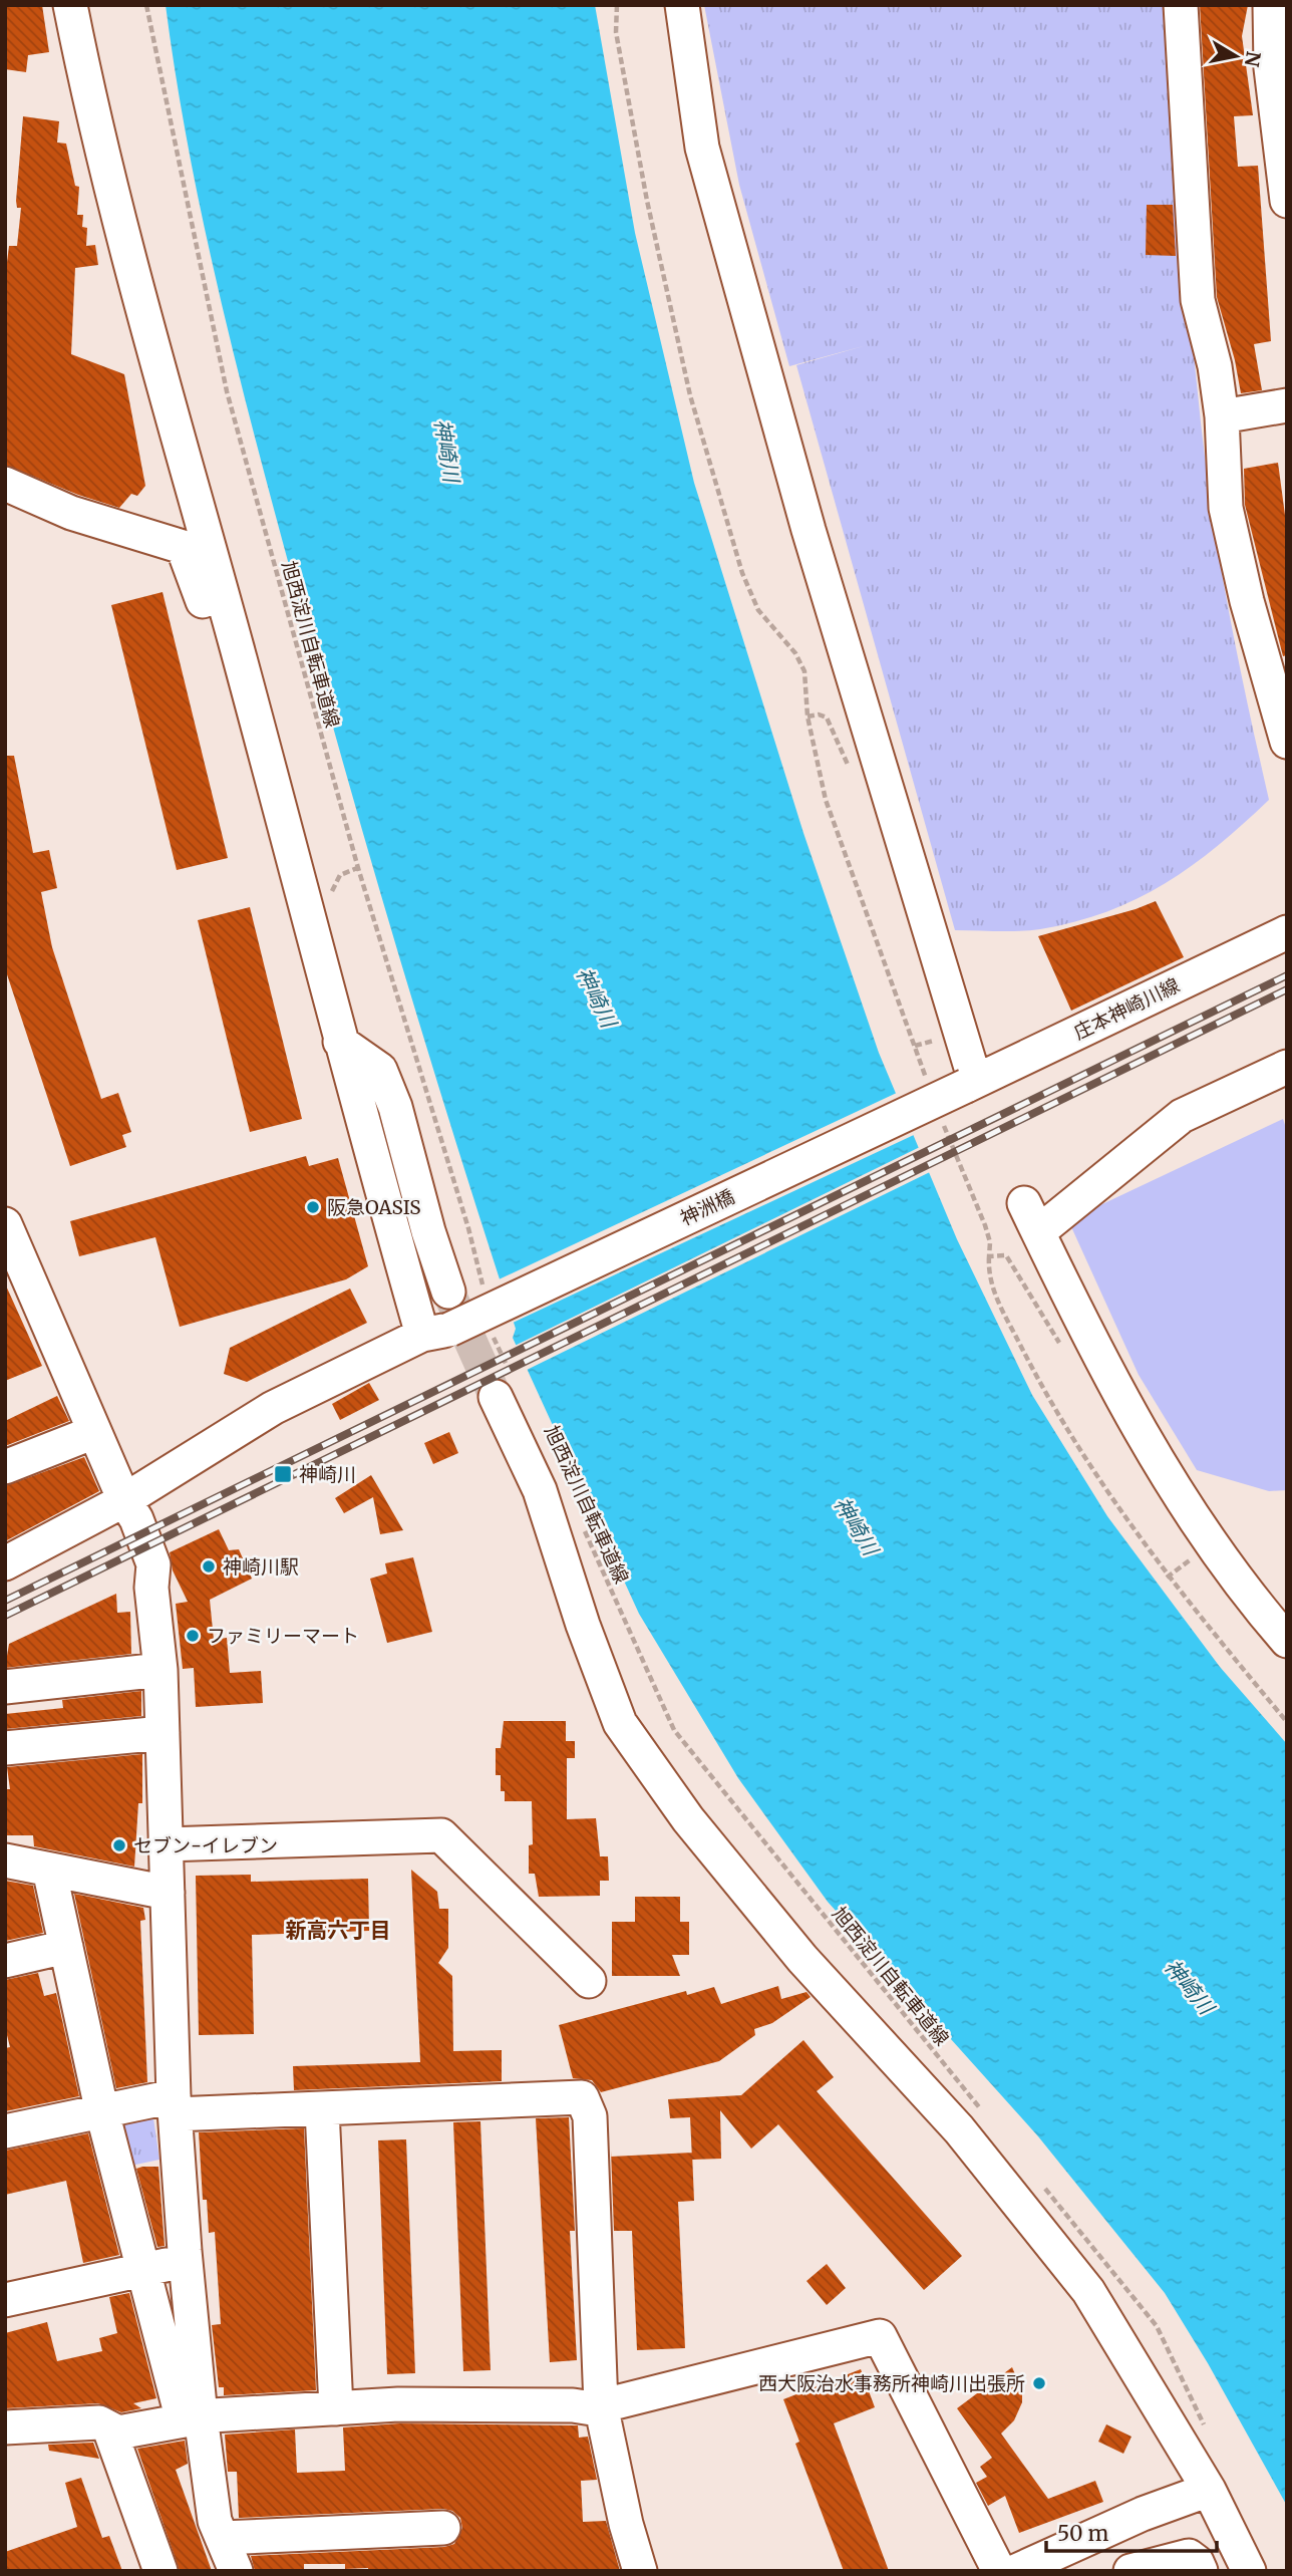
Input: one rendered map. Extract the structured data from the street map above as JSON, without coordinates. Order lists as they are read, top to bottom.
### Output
{
  "streets": {
    "street": ["庄本神崎川線", "神洲橋"],
    "path": ["旭西淀川自転車道線"]
  },
  "crossings": [
    ["庄本神崎川線", "神洲橋"]
  ],
  "districts": ["新高六丁目"],
  "water": ["神崎川"],
  "places": {
    "other": [
      "阪急OASIS",
      "神崎川駅",
      "ファミリーマート",
      "セブン-イレブン",
      "西大阪治水事務所神崎川出張所"
    ],
    "transit": ["神崎川"]
  },
  "scale_bar": "50 m",
  "north": "right"
}
